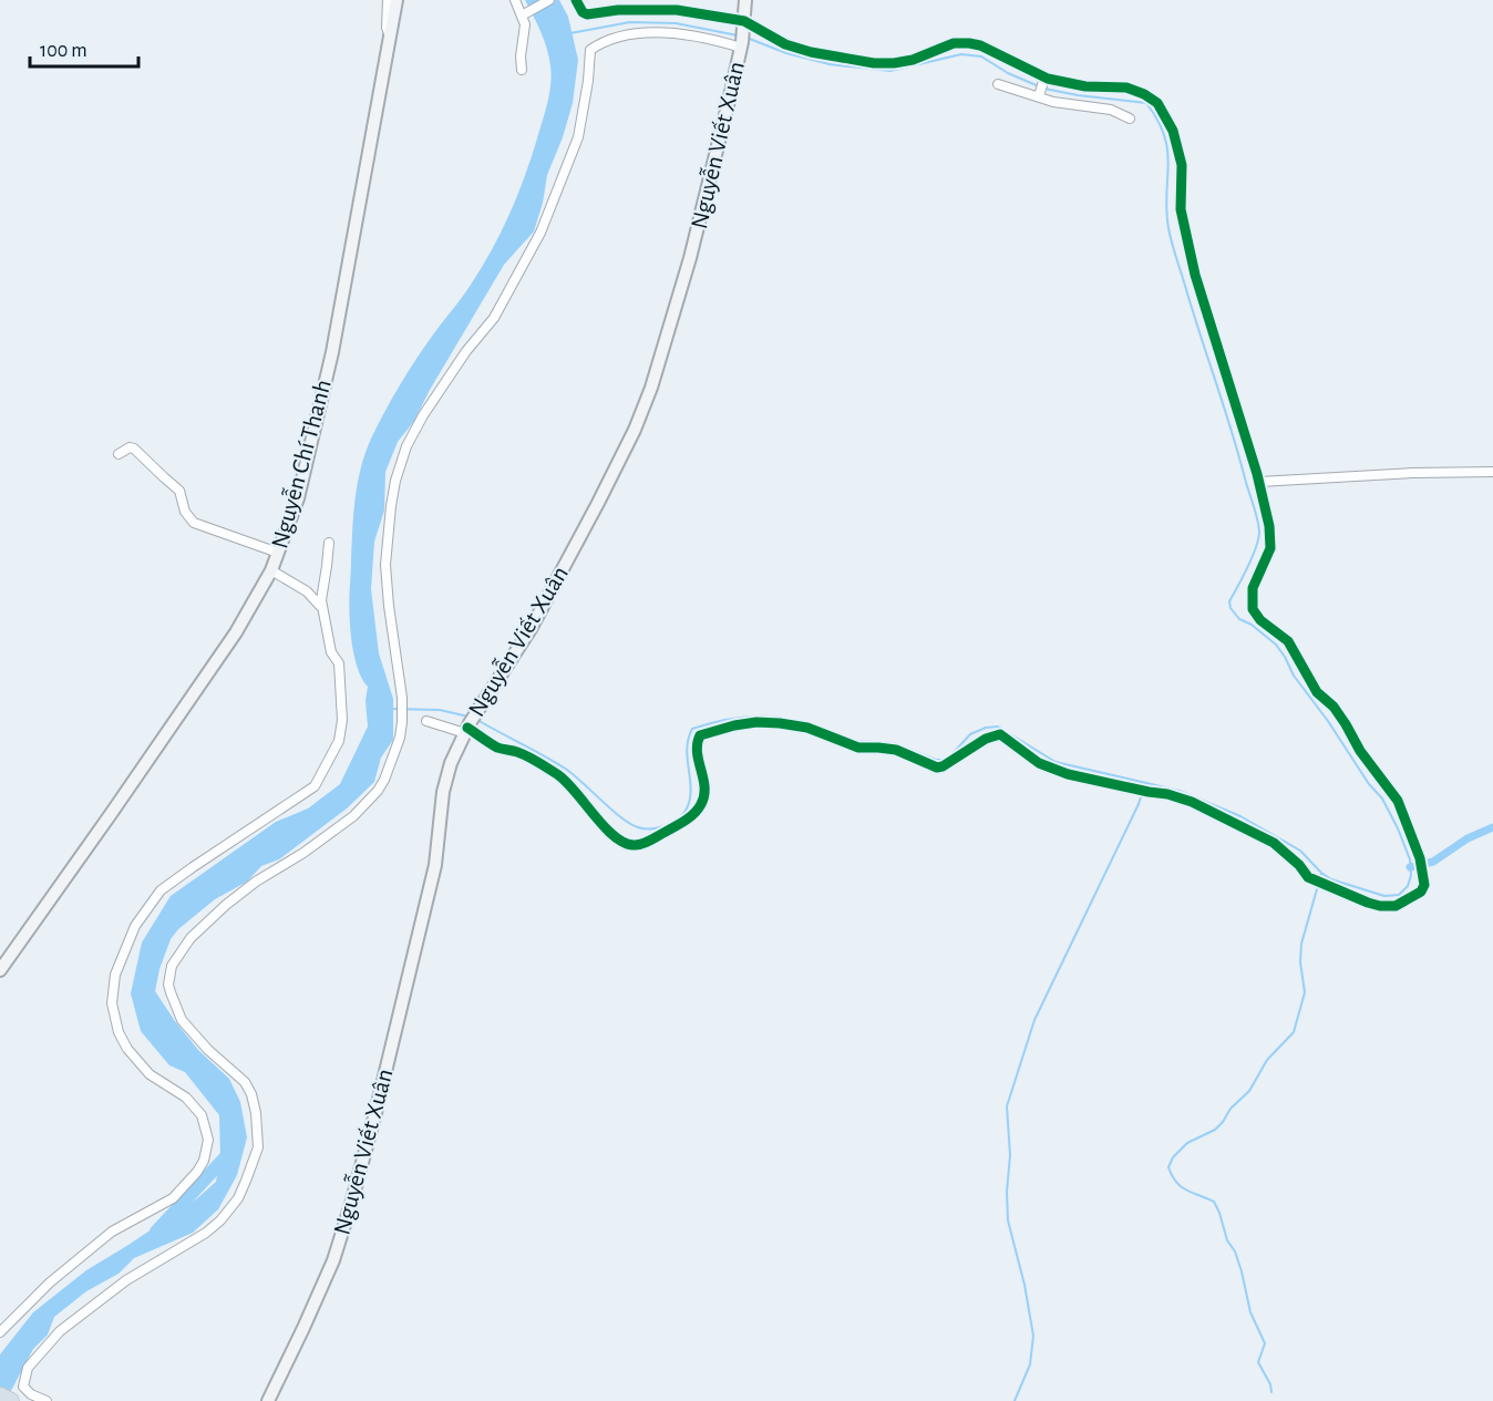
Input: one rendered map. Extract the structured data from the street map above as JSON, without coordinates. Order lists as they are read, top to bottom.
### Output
{
  "streets": {
    "street": ["Nguyễn Viết Xuân", "Nguyễn Chí Thanh"]
  },
  "scale_bar": "100 m"
}
